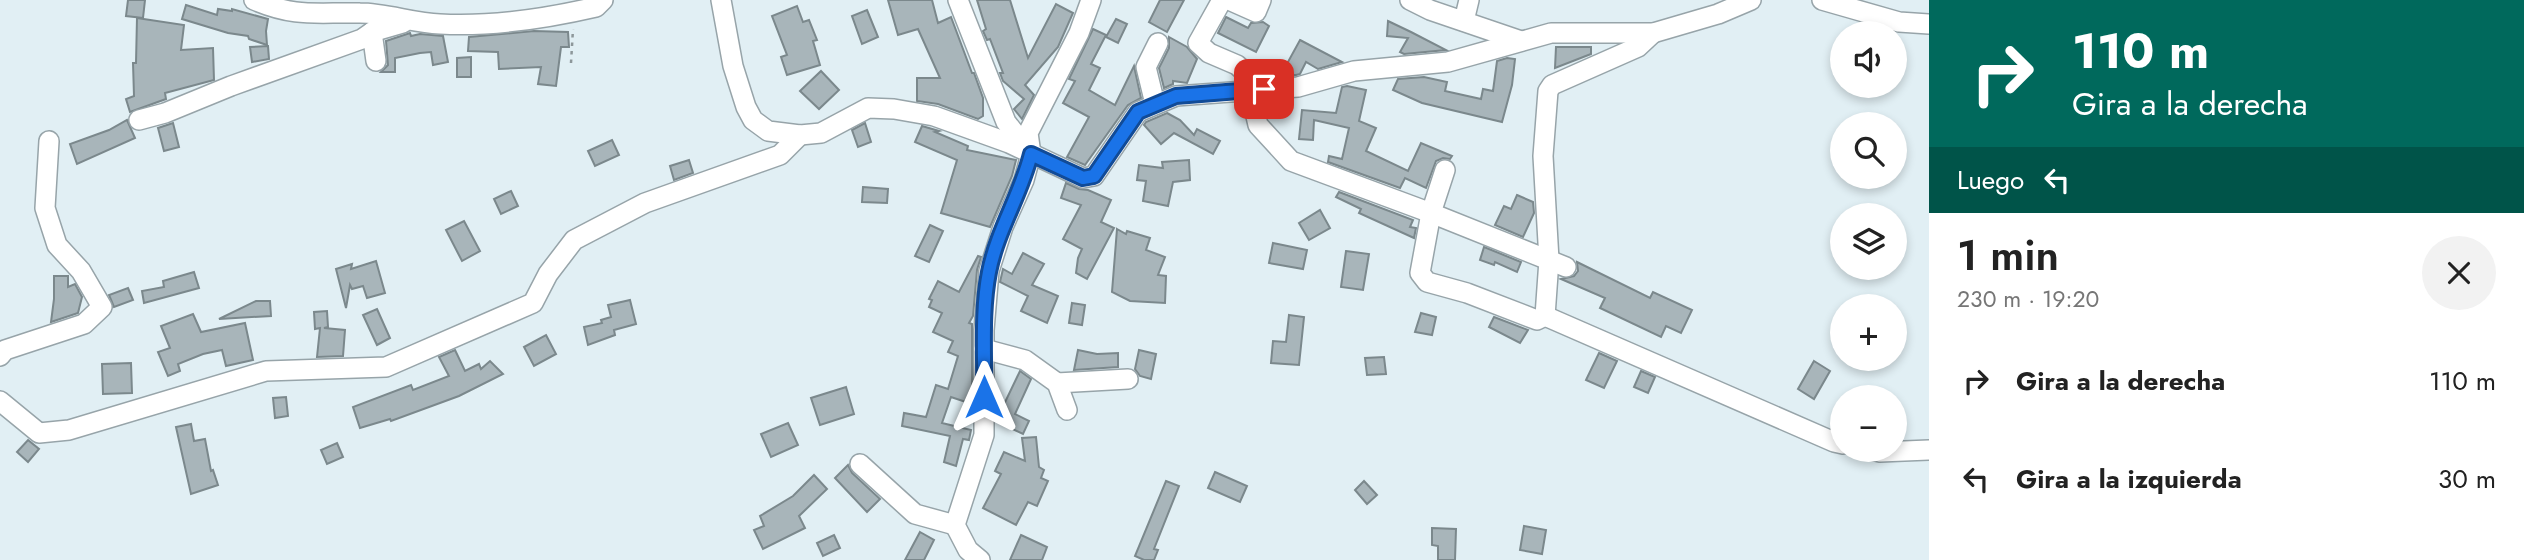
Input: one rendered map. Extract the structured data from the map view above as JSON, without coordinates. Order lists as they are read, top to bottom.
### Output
{
  "page": {
    "turn": ["110 m", "Gira a la derecha"],
    "map_buttons": ["+", "−"],
    "then": "Luego",
    "heading": ["1 min", "230 m · 19:20"],
    "list": [
      {
        "name": "Gira a la derecha",
        "value": "110 m"
      },
      {
        "name": "Gira a la izquierda",
        "value": "30 m"
      }
    ]
  }
}
